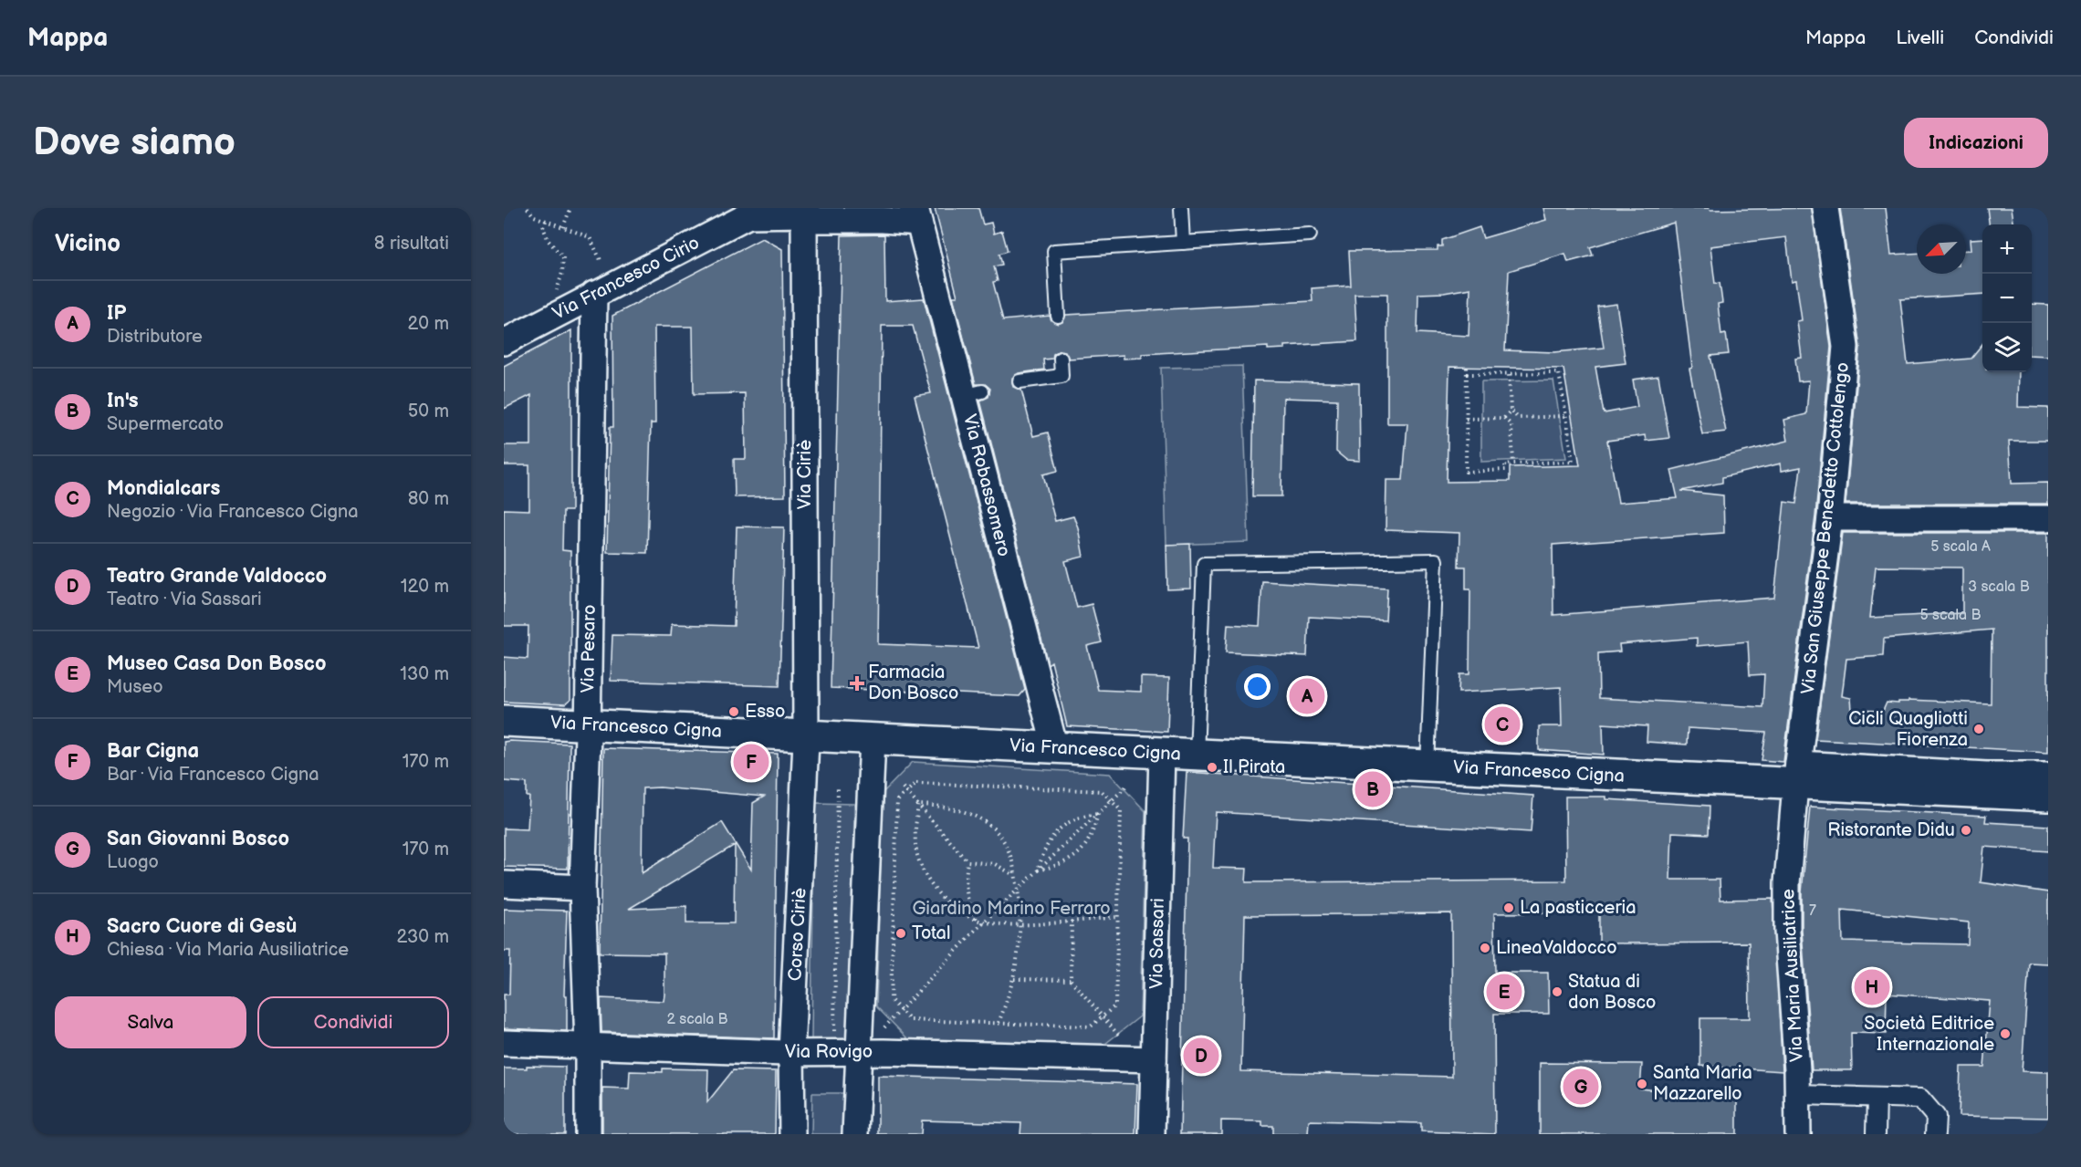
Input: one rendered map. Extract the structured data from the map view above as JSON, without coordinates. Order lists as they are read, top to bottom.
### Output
{
  "streets": {
    "street": [
      "Via Francesco Cirio",
      "Via Ciriè",
      "Via Robassomero",
      "Via San Giuseppe Benedetto Cottolengo",
      "Via Pesaro",
      "Via Francesco Cigna",
      "Corso Ciriè",
      "Via Sassari",
      "Via Maria Ausiliatrice",
      "Via Rovigo"
    ]
  },
  "crossings": [
    ["Via Francesco Cirio", "Via Ciriè"],
    ["Via Francesco Cirio", "Via Robassomero"],
    ["Via Francesco Cirio", "Via Pesaro"],
    ["Via Ciriè", "Via Francesco Cigna"],
    ["Via Ciriè", "Corso Ciriè"],
    ["Via Robassomero", "Via Francesco Cigna"],
    ["Via San Giuseppe Benedetto Cottolengo", "Via Francesco Cigna"],
    ["Via San Giuseppe Benedetto Cottolengo", "Via Maria Ausiliatrice"],
    ["Via Pesaro", "Via Francesco Cigna"],
    ["Via Pesaro", "Via Rovigo"],
    ["Via Francesco Cigna", "Corso Ciriè"],
    ["Via Francesco Cigna", "Via Sassari"],
    ["Via Francesco Cigna", "Via Maria Ausiliatrice"],
    ["Corso Ciriè", "Via Rovigo"],
    ["Via Sassari", "Via Rovigo"]
  ],
  "parks": ["Giardino Marino Ferraro"],
  "places": {
    "health": ["Farmacia Don Bosco"],
    "other": [
      "Esso",
      "Cicli Quagliotti Fiorenza",
      "Il Pirata",
      "Ristorante Didu",
      "La pasticceria",
      "Total",
      "LineaValdocco",
      "Statua di don Bosco",
      "Società Editrice Internazionale",
      "Santa Maria Mazzarello"
    ]
  },
  "house_numbers": [
    "5 scala A",
    "3 scala B",
    "5 scala B",
    "7",
    "2 scala B"
  ],
  "north": "bottom left",
  "page": {
    "header": "Mappa",
    "nav": ["Mappa", "Livelli", "Condividi"],
    "buttons": [
      "Indicazioni",
      ["Salva", "Condividi"]
    ],
    "title": "Dove siamo",
    "heading": ["Vicino", "8 risultati"],
    "map_buttons": ["+", "−"],
    "list": [
      {
        "mark": "A",
        "name": "IP",
        "note": "Distributore",
        "value": "20 m"
      },
      {
        "mark": "B",
        "name": "In's",
        "note": "Supermercato",
        "value": "50 m"
      },
      {
        "mark": "C",
        "name": "Mondialcars",
        "note": "Negozio · Via Francesco Cigna",
        "value": "80 m"
      },
      {
        "mark": "D",
        "name": "Teatro Grande Valdocco",
        "note": "Teatro · Via Sassari",
        "value": "120 m"
      },
      {
        "mark": "E",
        "name": "Museo Casa Don Bosco",
        "note": "Museo",
        "value": "130 m"
      },
      {
        "mark": "F",
        "name": "Bar Cigna",
        "note": "Bar · Via Francesco Cigna",
        "value": "170 m"
      },
      {
        "mark": "G",
        "name": "San Giovanni Bosco",
        "note": "Luogo",
        "value": "170 m"
      },
      {
        "mark": "H",
        "name": "Sacro Cuore di Gesù",
        "note": "Chiesa · Via Maria Ausiliatrice",
        "value": "230 m"
      }
    ],
    "pins": [
      "A",
      "C",
      "F",
      "B",
      "H",
      "E",
      "D",
      "G"
    ]
  }
}
